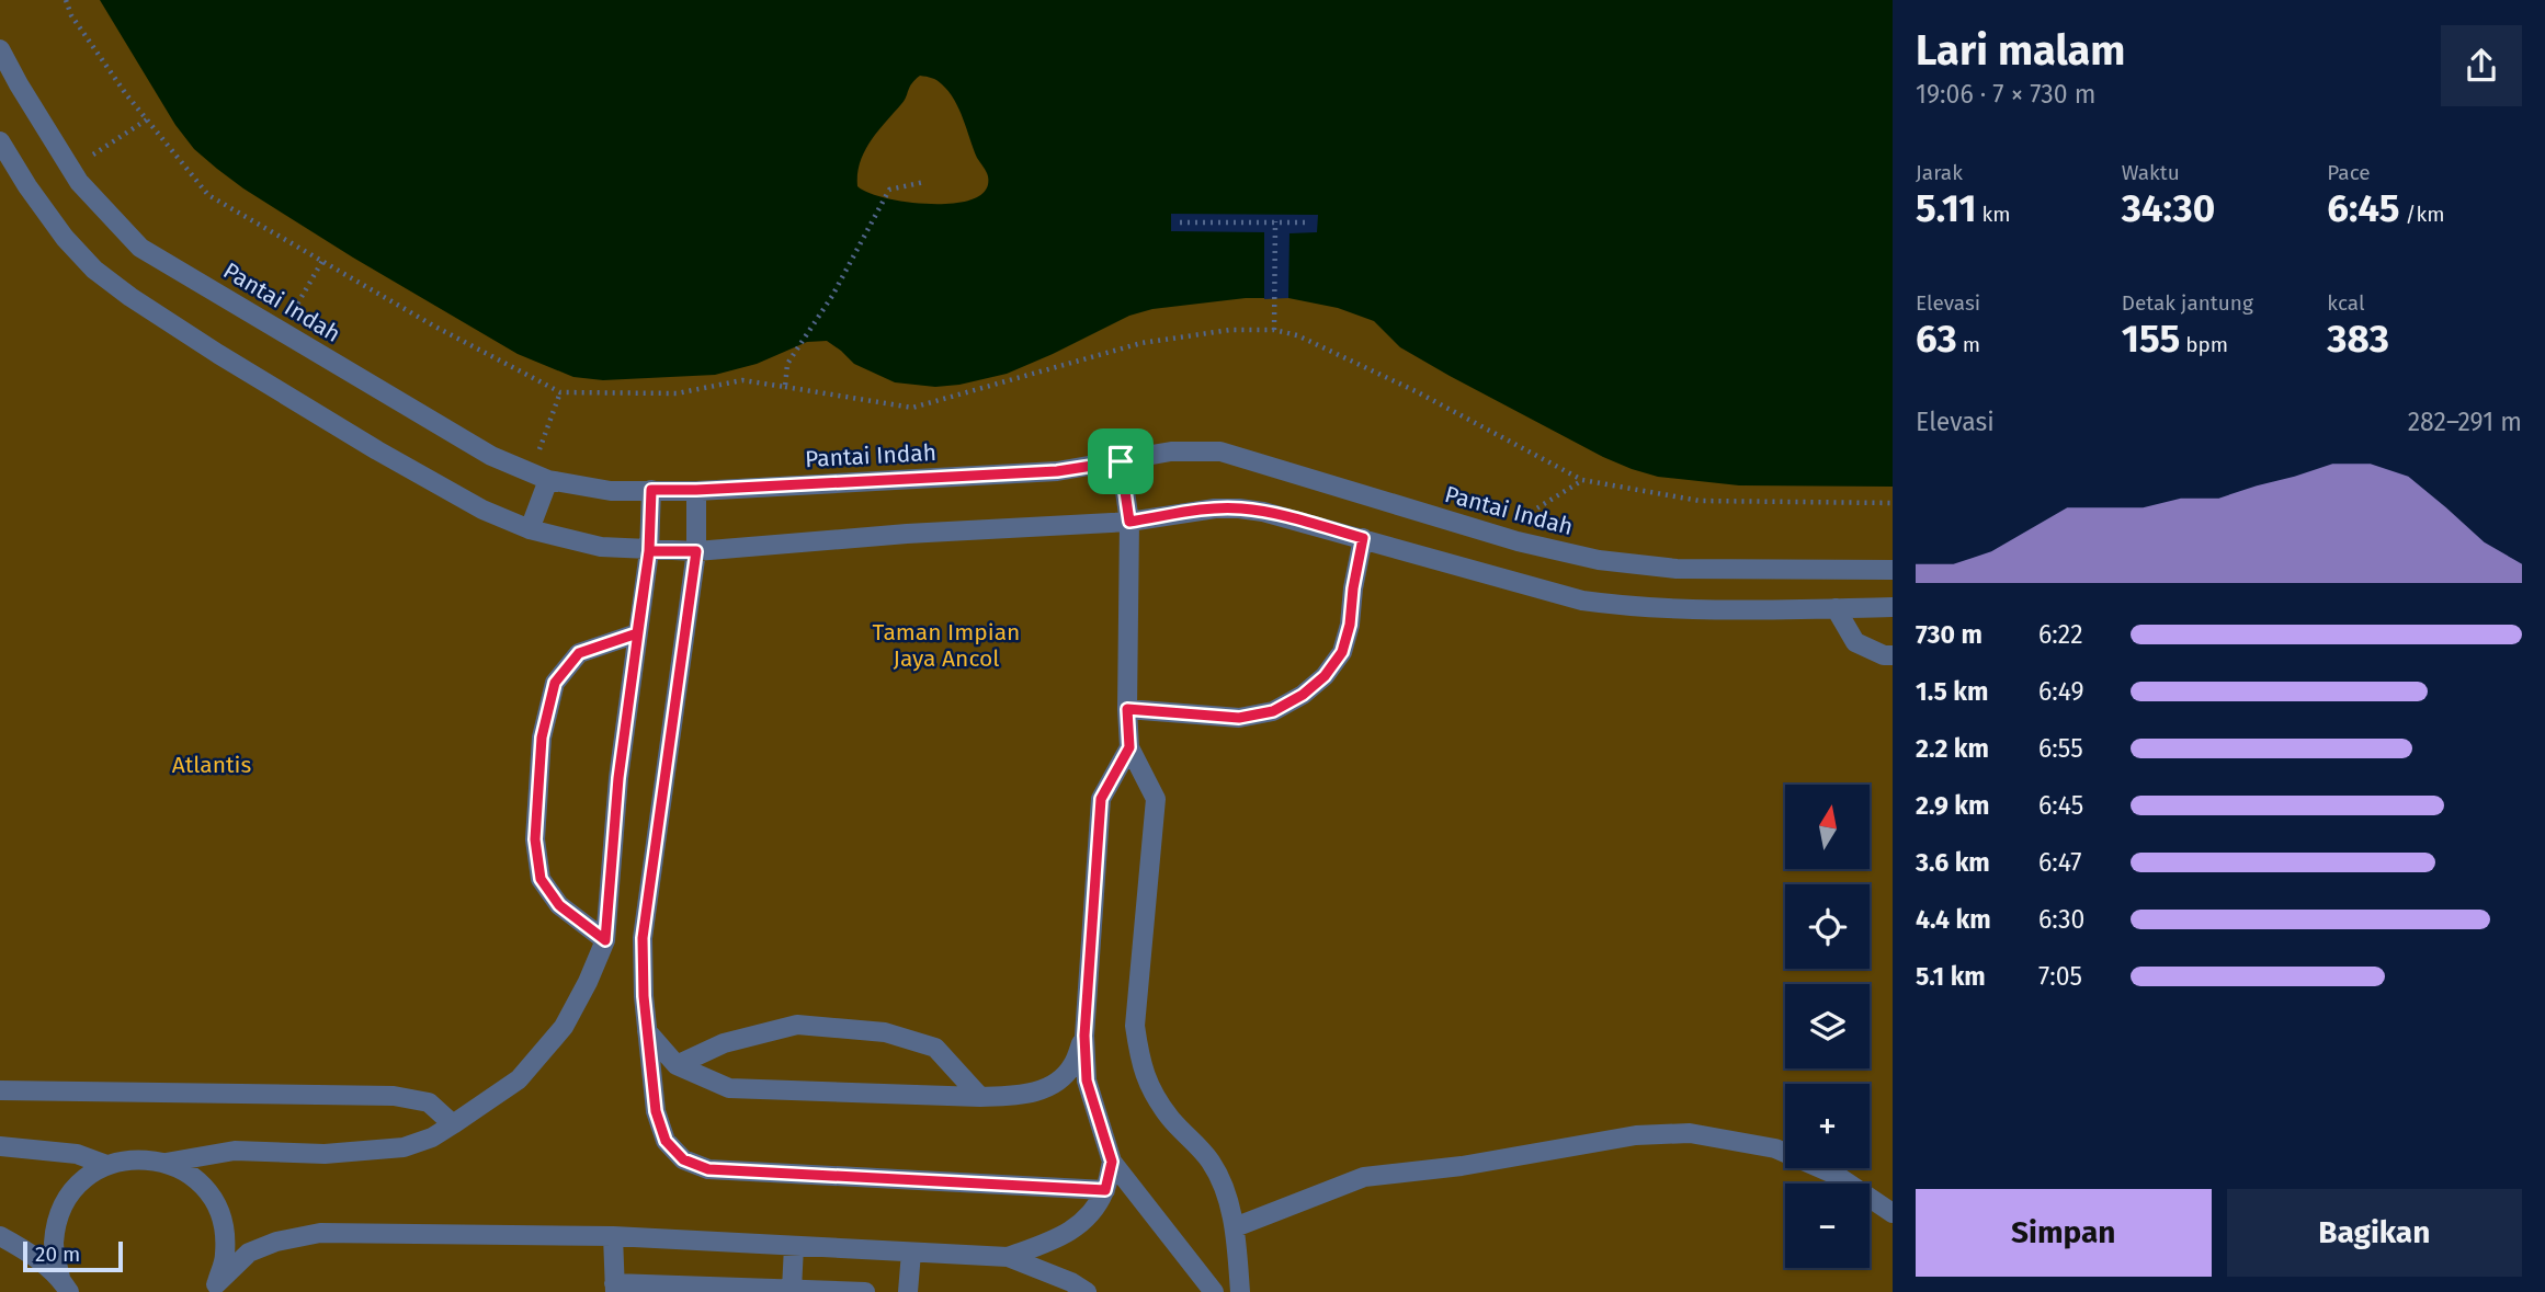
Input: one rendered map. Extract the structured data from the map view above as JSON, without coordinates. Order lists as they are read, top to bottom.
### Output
{
  "streets": {
    "street": ["Pantai Indah"]
  },
  "parks": ["Taman Impian Jaya Ancol", "Atlantis"],
  "scale_bar": "20 m",
  "north": "top",
  "page": {
    "heading": ["Lari malam", "19:06 · 7 × 730 m"],
    "stats": [
      ["Jarak", "5.11 km"],
      ["Waktu", "34:30"],
      ["Pace", "6:45 /km"],
      ["Elevasi", "63 m"],
      ["Detak jantung", "155 bpm"],
      ["kcal", "383"]
    ],
    "chart": ["Elevasi", "282–291 m"],
    "list": [
      {
        "name": "730 m",
        "note": "6:22"
      },
      {
        "name": "1.5 km",
        "note": "6:49"
      },
      {
        "name": "2.2 km",
        "note": "6:55"
      },
      {
        "name": "2.9 km",
        "note": "6:45"
      },
      {
        "name": "3.6 km",
        "note": "6:47"
      },
      {
        "name": "4.4 km",
        "note": "6:30"
      },
      {
        "name": "5.1 km",
        "note": "7:05"
      }
    ],
    "map_buttons": ["+", "−"],
    "buttons": ["Simpan", "Bagikan"],
    "scale": "20 m"
  }
}
